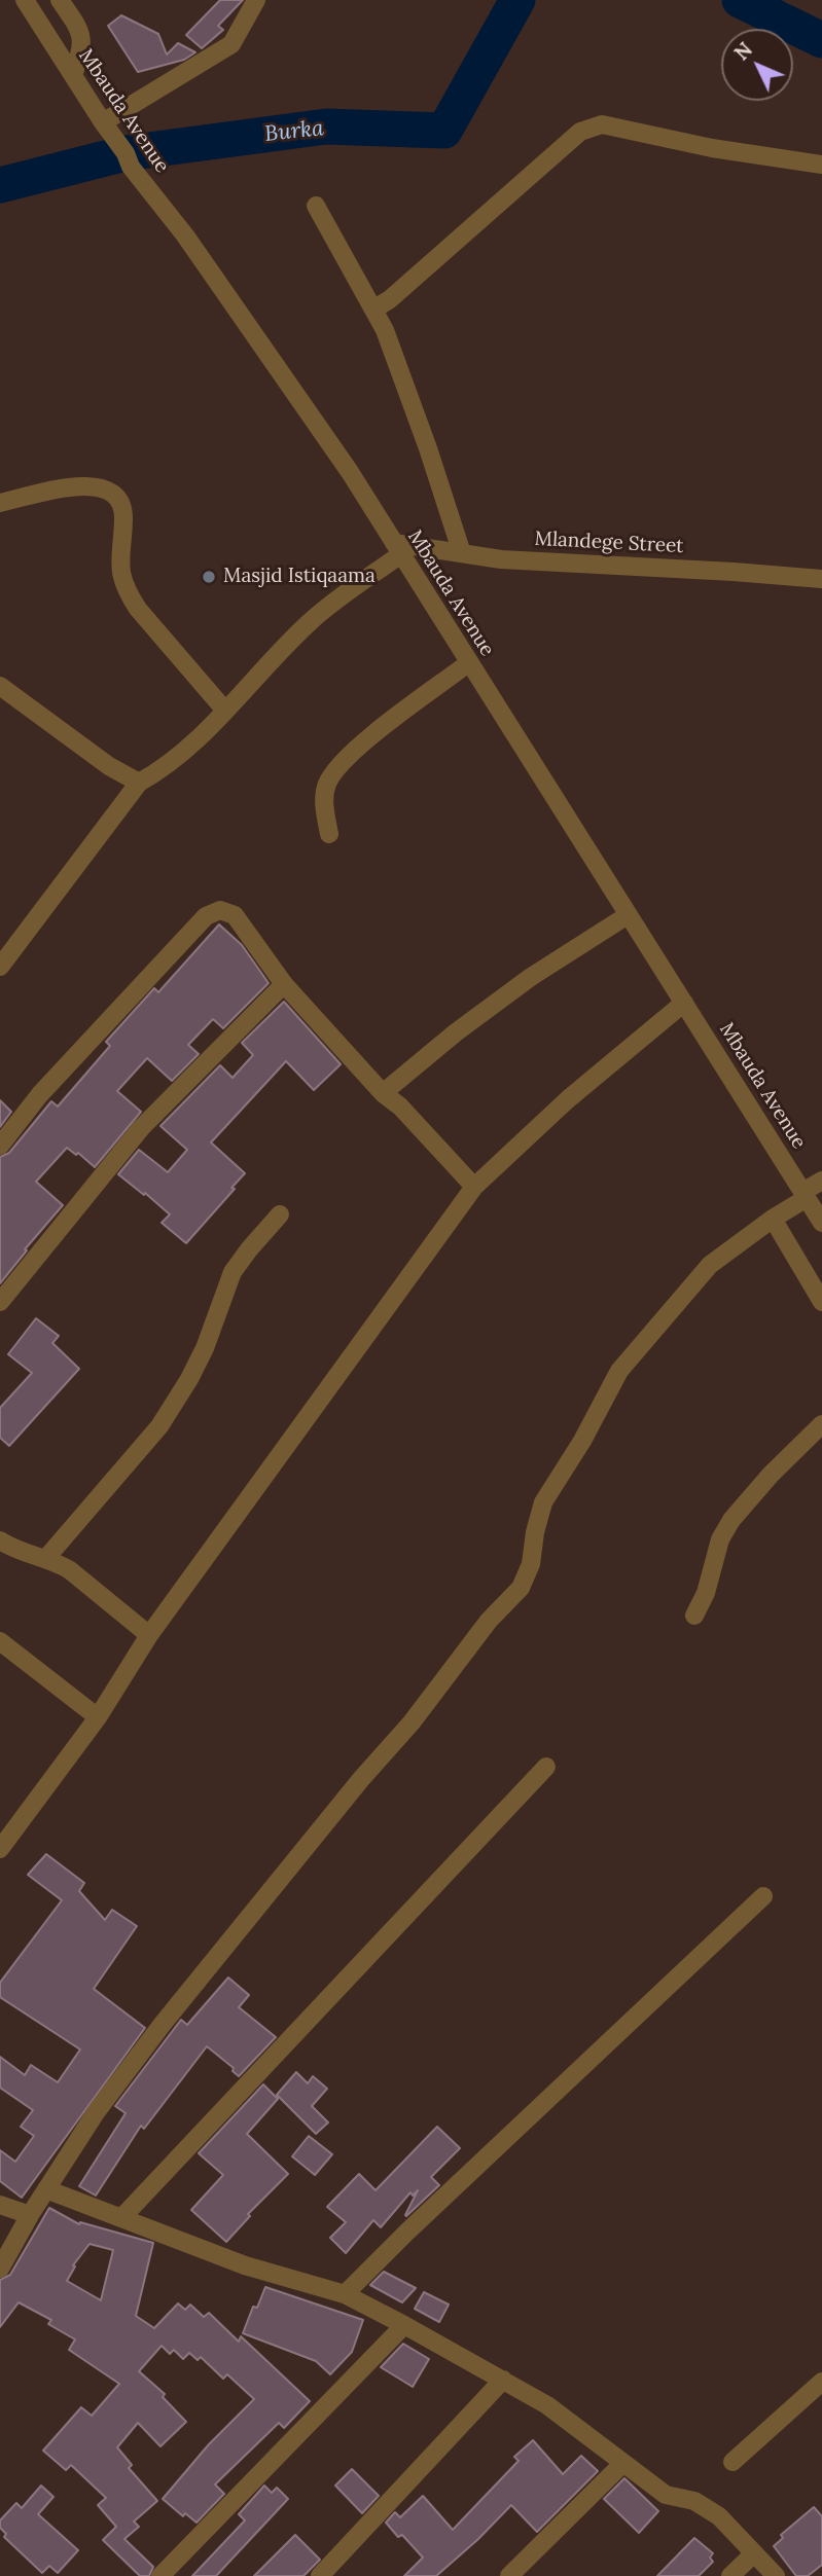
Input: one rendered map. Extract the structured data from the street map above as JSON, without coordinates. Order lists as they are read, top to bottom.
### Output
{
  "streets": {
    "street": ["Mbauda Avenue", "Mlandege Street"]
  },
  "crossings": [
    ["Mbauda Avenue", "Mlandege Street"]
  ],
  "water": ["Burka"],
  "places": ["Masjid Istiqaama"],
  "north": "top left"
}
